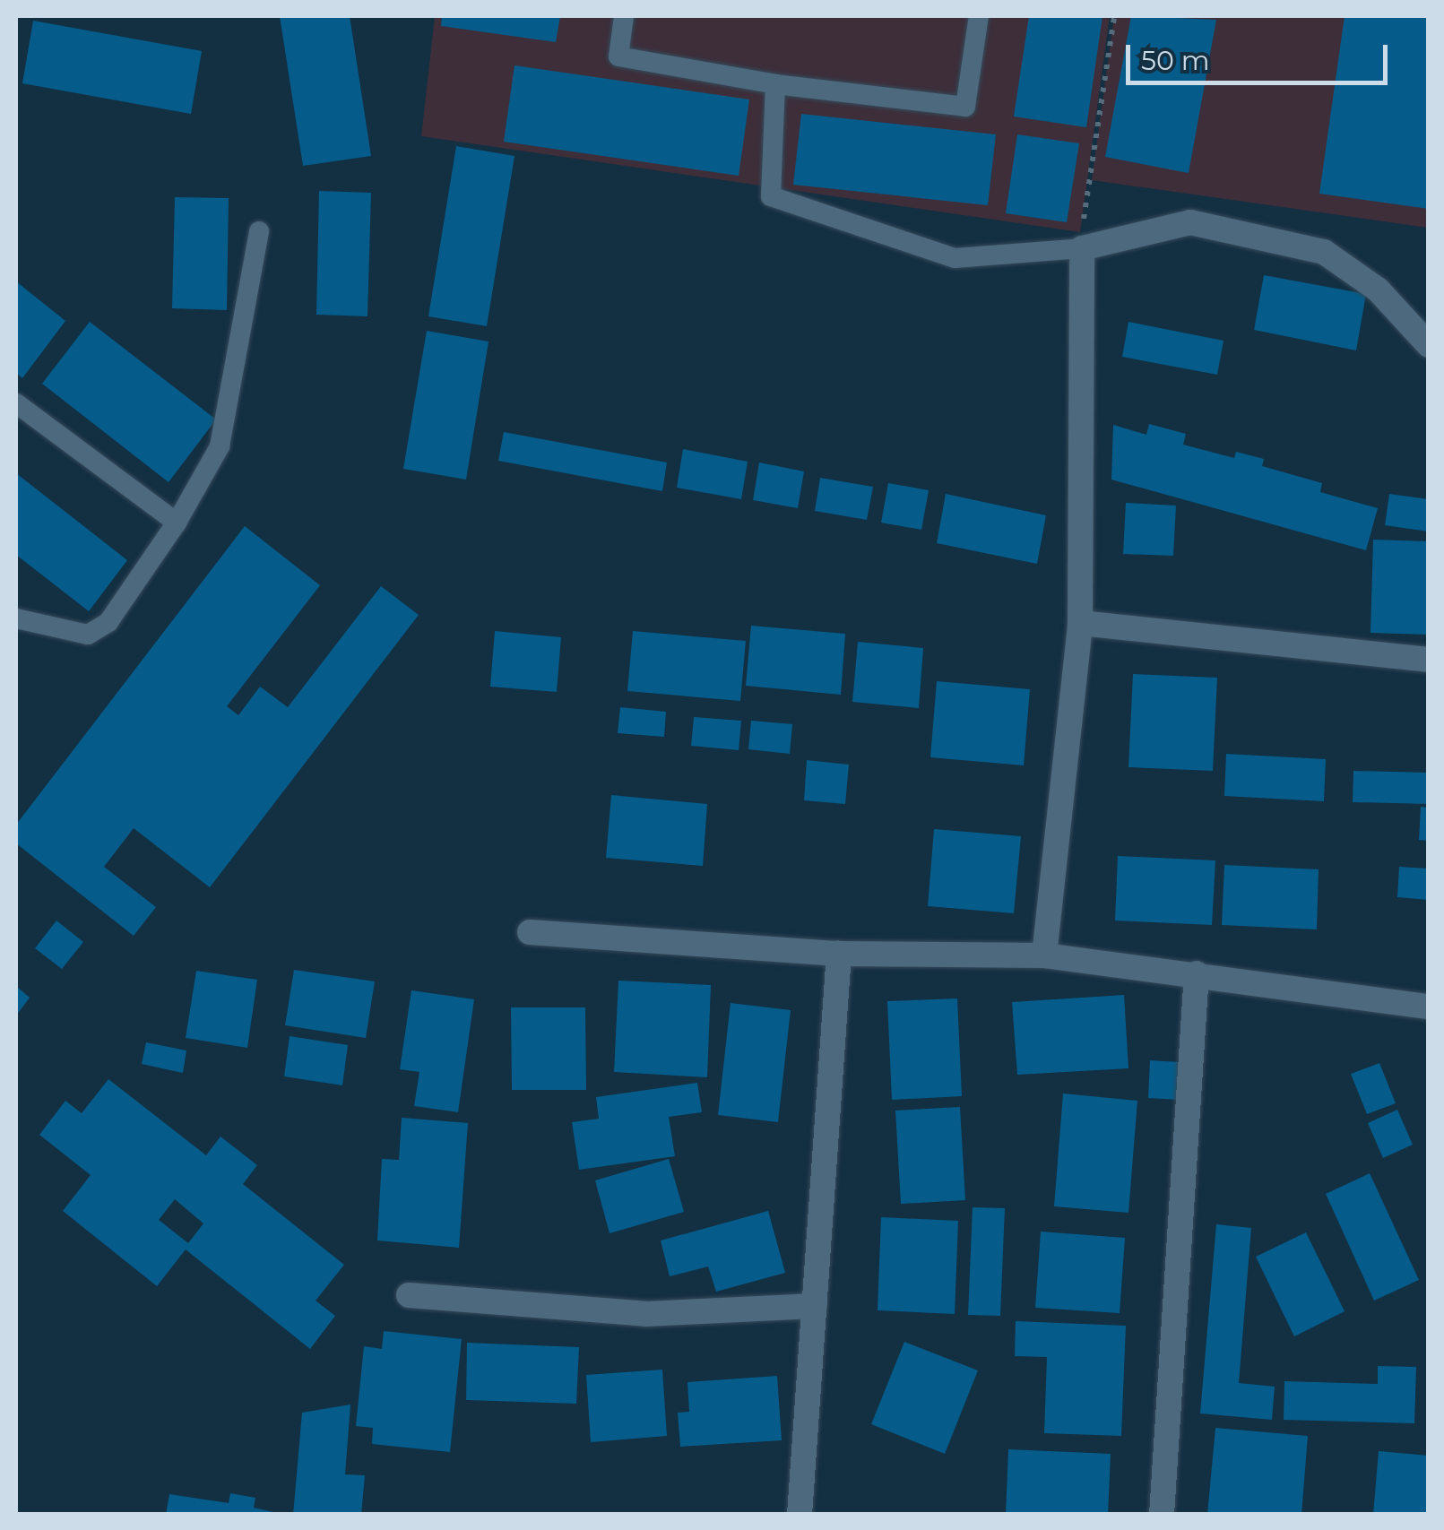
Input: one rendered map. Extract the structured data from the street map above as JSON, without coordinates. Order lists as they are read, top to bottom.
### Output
{
  "scale_bar": "50 m"
}
